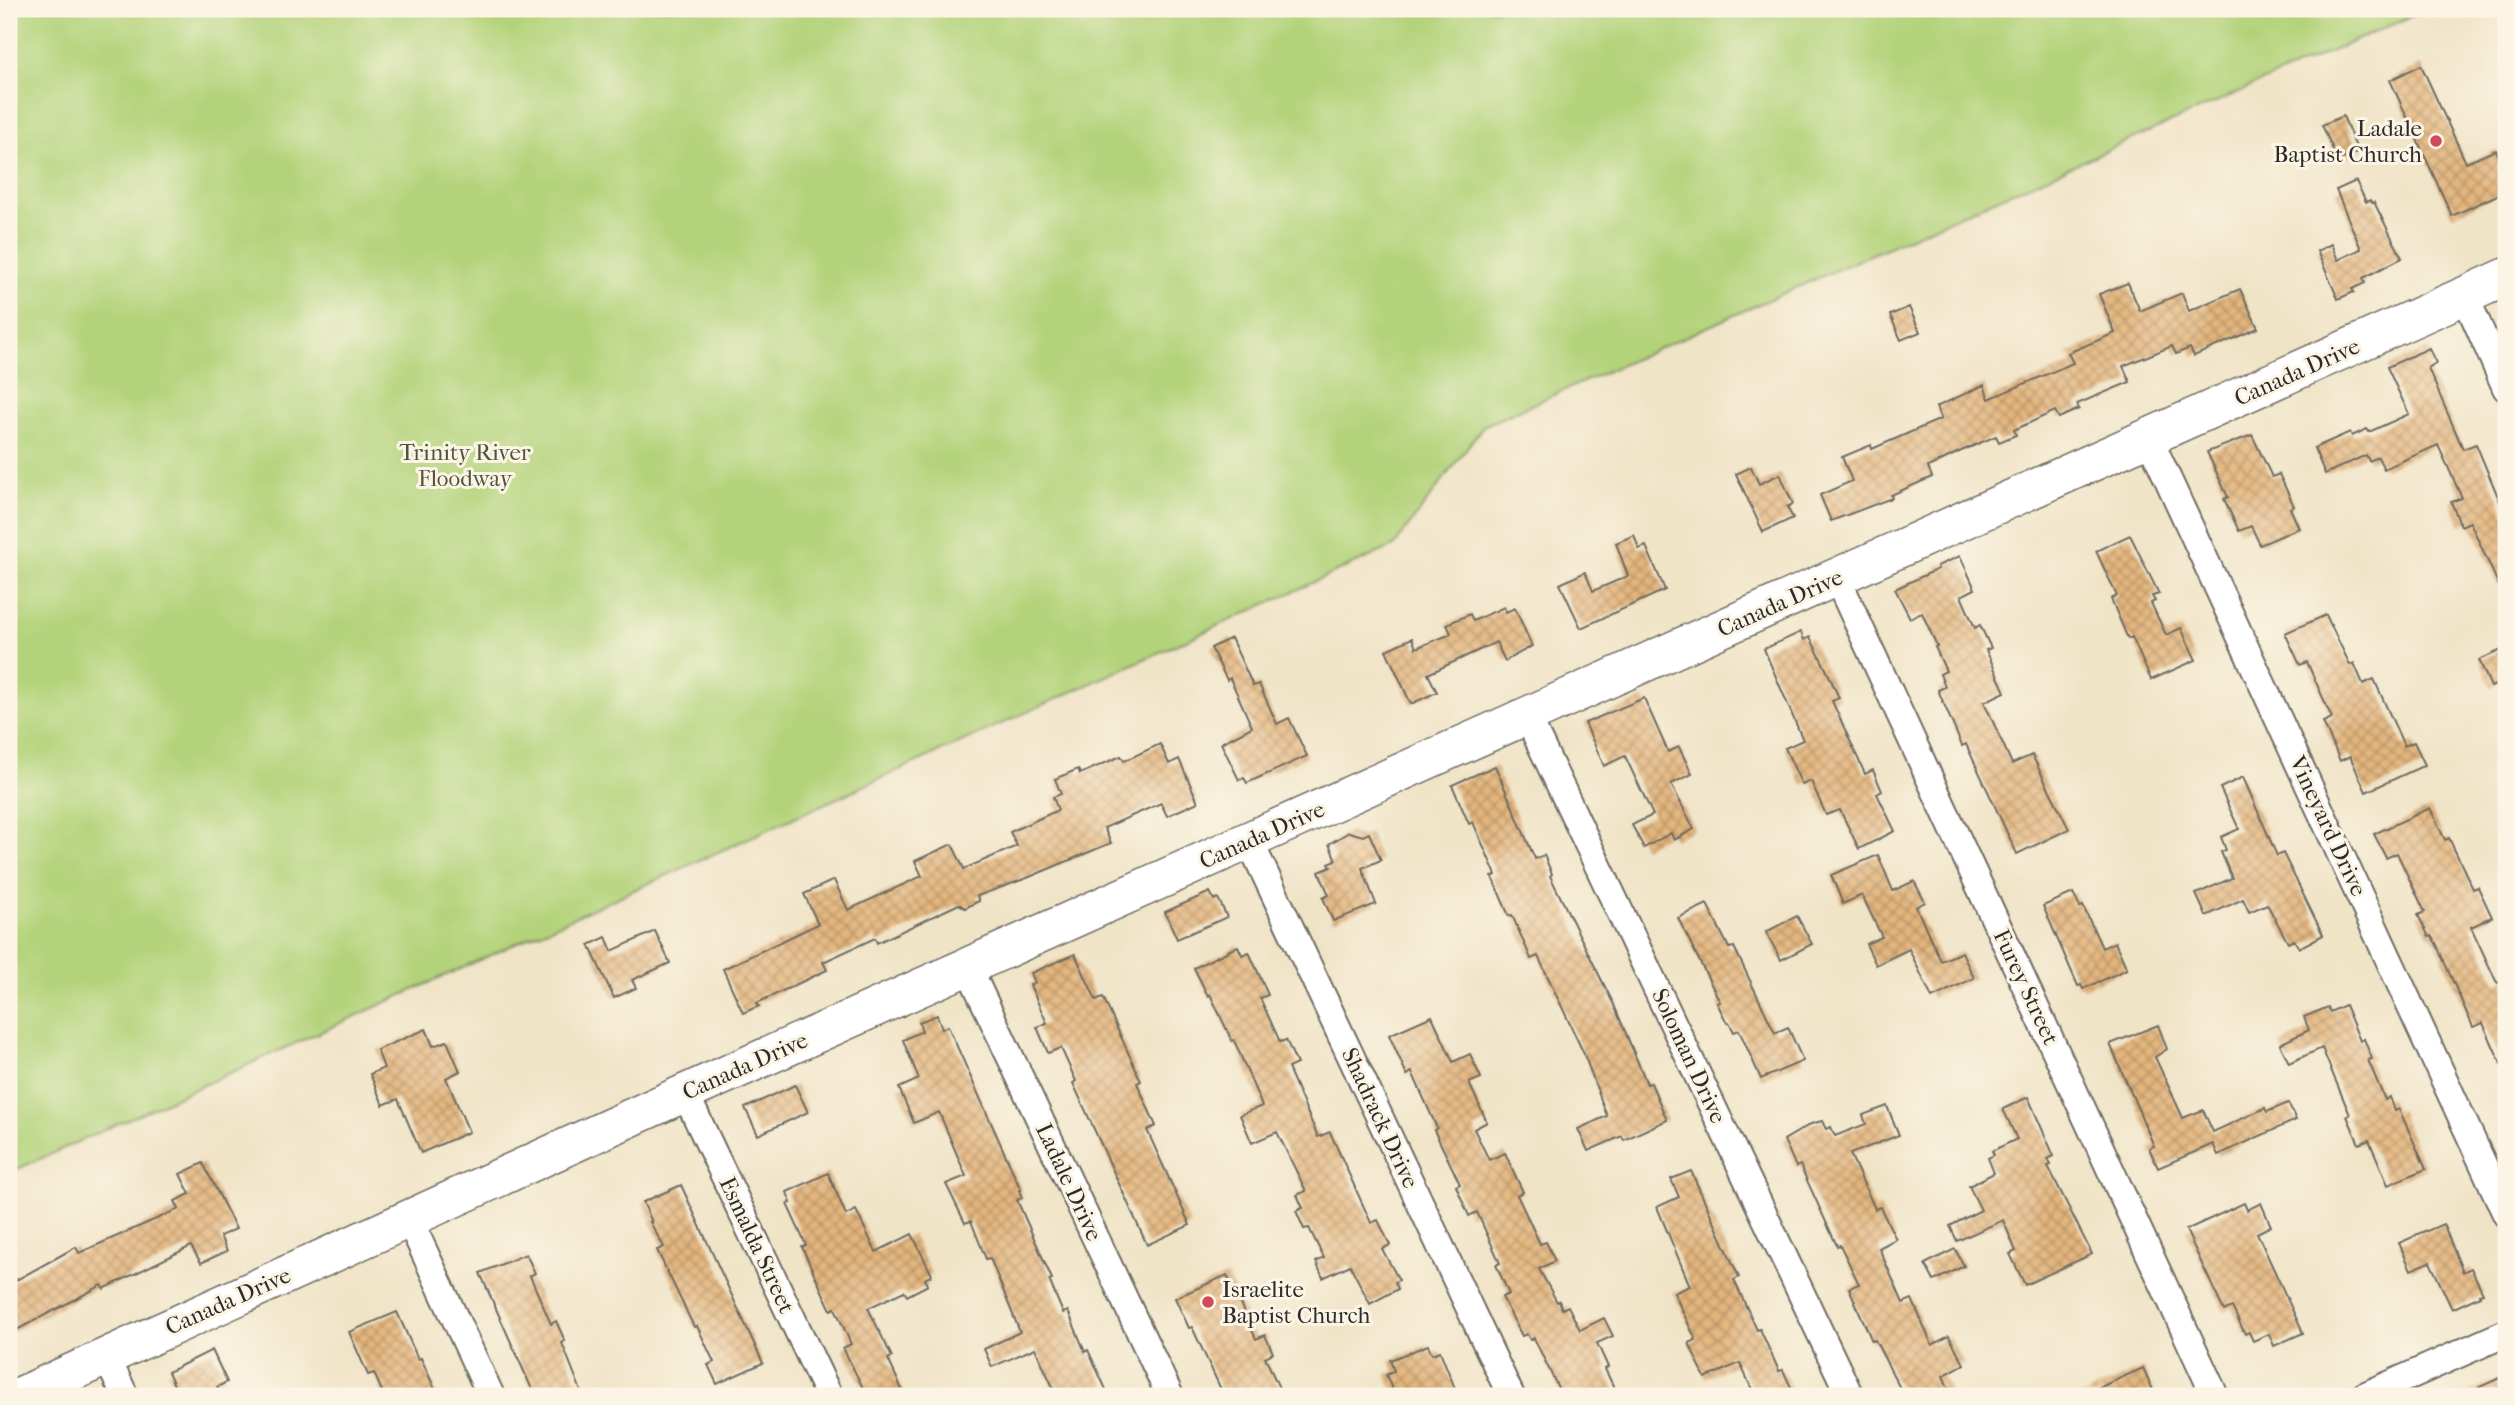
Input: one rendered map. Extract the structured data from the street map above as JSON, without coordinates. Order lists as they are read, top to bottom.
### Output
{
  "streets": {
    "street": [
      "Canada Drive",
      "Vineyard Drive",
      "Furey Street",
      "Soloman Drive",
      "Shadrack Drive",
      "Ladale Drive",
      "Esmalda Street"
    ]
  },
  "crossings": [
    ["Canada Drive", "Vineyard Drive"],
    ["Canada Drive", "Furey Street"],
    ["Canada Drive", "Soloman Drive"],
    ["Canada Drive", "Shadrack Drive"],
    ["Canada Drive", "Ladale Drive"],
    ["Canada Drive", "Esmalda Street"]
  ],
  "parks": ["Trinity River Floodway"],
  "places": ["Ladale Baptist Church", "Israelite Baptist Church"]
}
